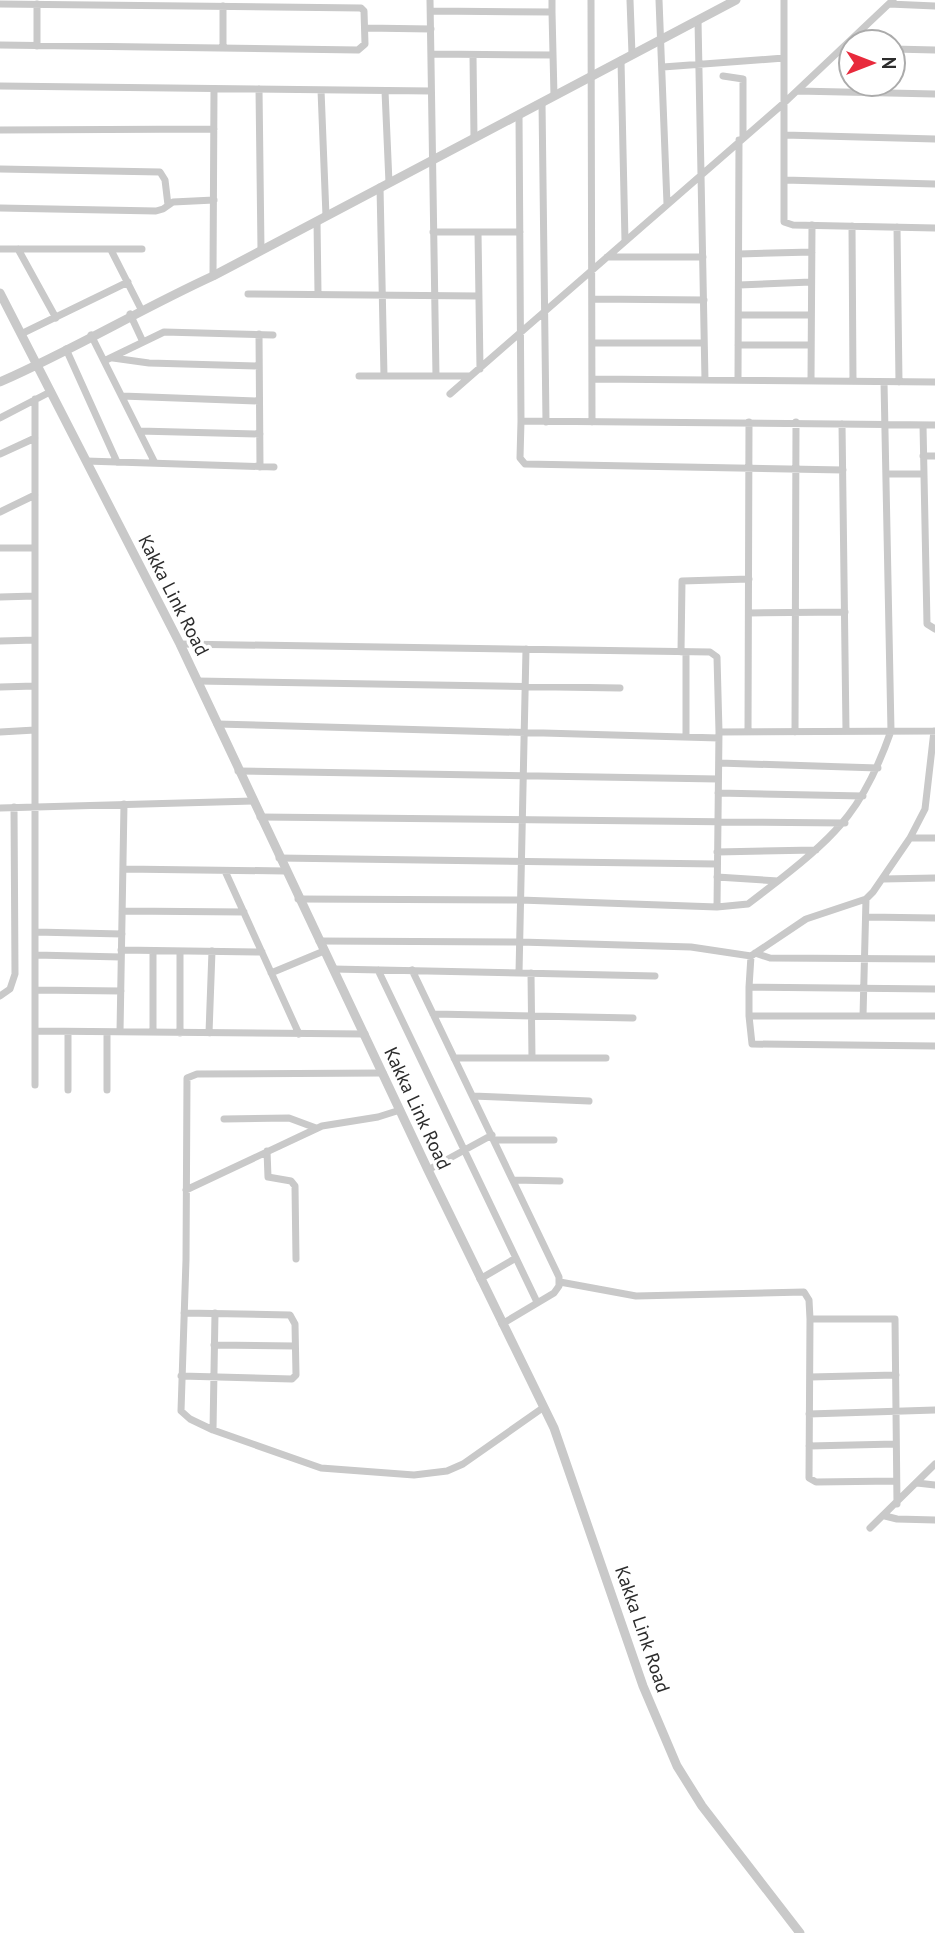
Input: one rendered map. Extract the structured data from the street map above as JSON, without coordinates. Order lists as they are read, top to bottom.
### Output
{
  "streets": {
    "street": ["Kakka Link Road"]
  },
  "north": "right"
}
